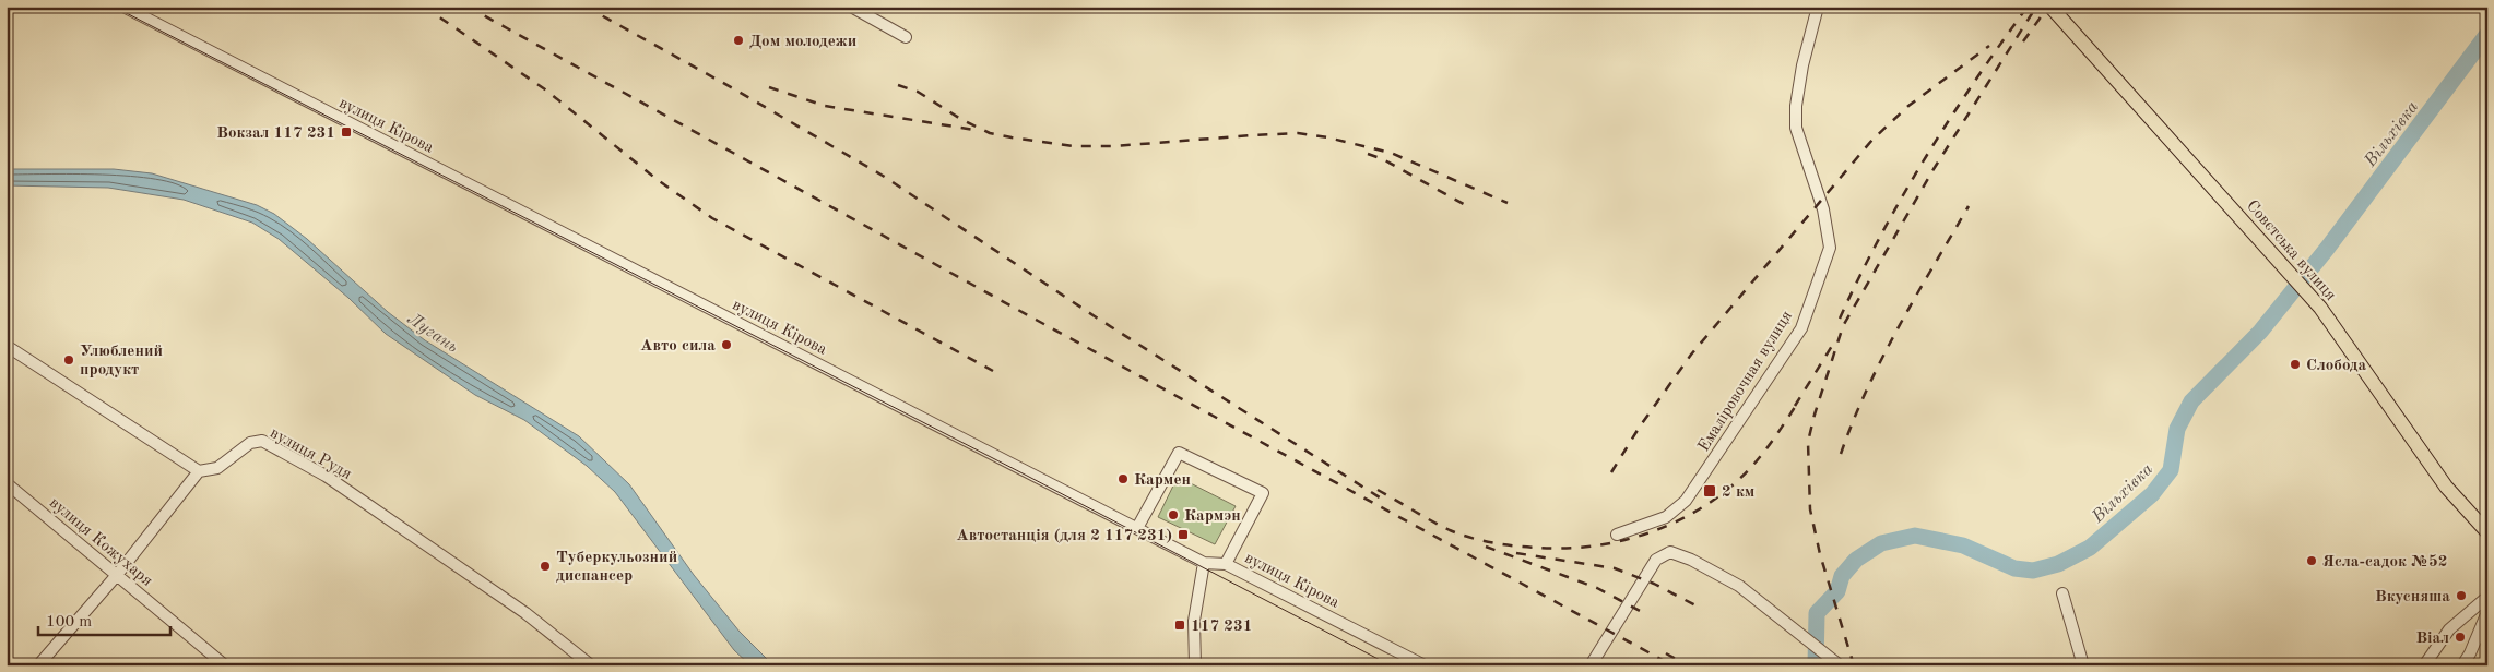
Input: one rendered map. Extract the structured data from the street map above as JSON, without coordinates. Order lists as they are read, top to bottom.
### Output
{
  "streets": {
    "main road": ["Совєтська вулиця"],
    "street": [
      "вулиця Кірова",
      "Емаліровочная вулиця",
      "вулиця Рудя",
      "вулиця Кожухаря"
    ]
  },
  "water": ["Вільхівка", "Лугань"],
  "places": {
    "other": [
      "Дом молодежи",
      "Авто сила",
      "Улюблений продукт",
      "Слобода",
      "Кармен",
      "Кармэн",
      "Ясла-садок №52",
      "Туберкульозний диспансер",
      "Вкусняша",
      "Віал"
    ],
    "transit": [
      "Вокзал 117 231",
      "2 км",
      "Автостанція (для 2 117 231)",
      "117 231"
    ]
  },
  "scale_bar": "100 m"
}
